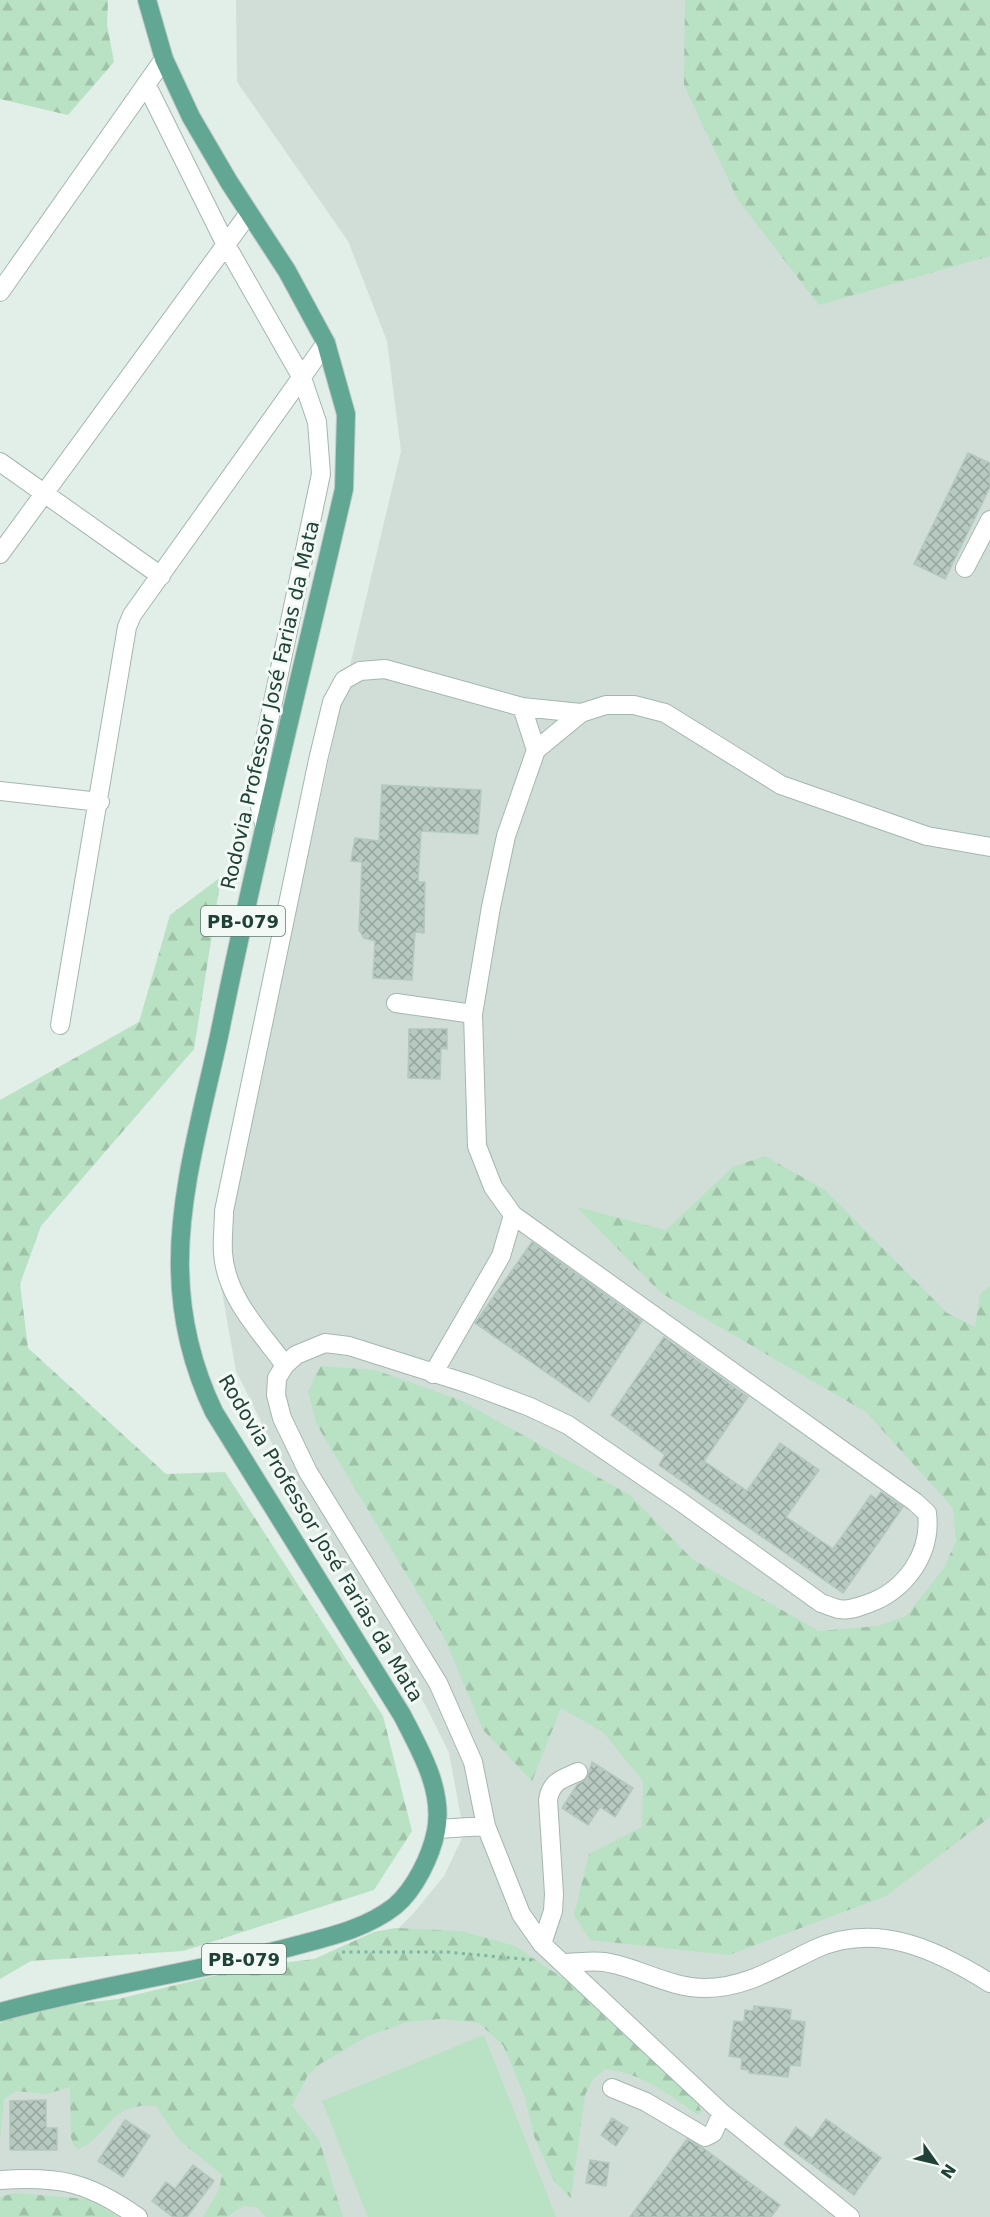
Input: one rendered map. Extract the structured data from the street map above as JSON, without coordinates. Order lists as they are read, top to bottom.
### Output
{
  "streets": {
    "main road": ["Rodovia Professor José Farias da Mata", "PB-079"]
  },
  "crossings": [
    ["Rodovia Professor José Farias da Mata", "PB-079"]
  ],
  "north": "bottom right"
}
